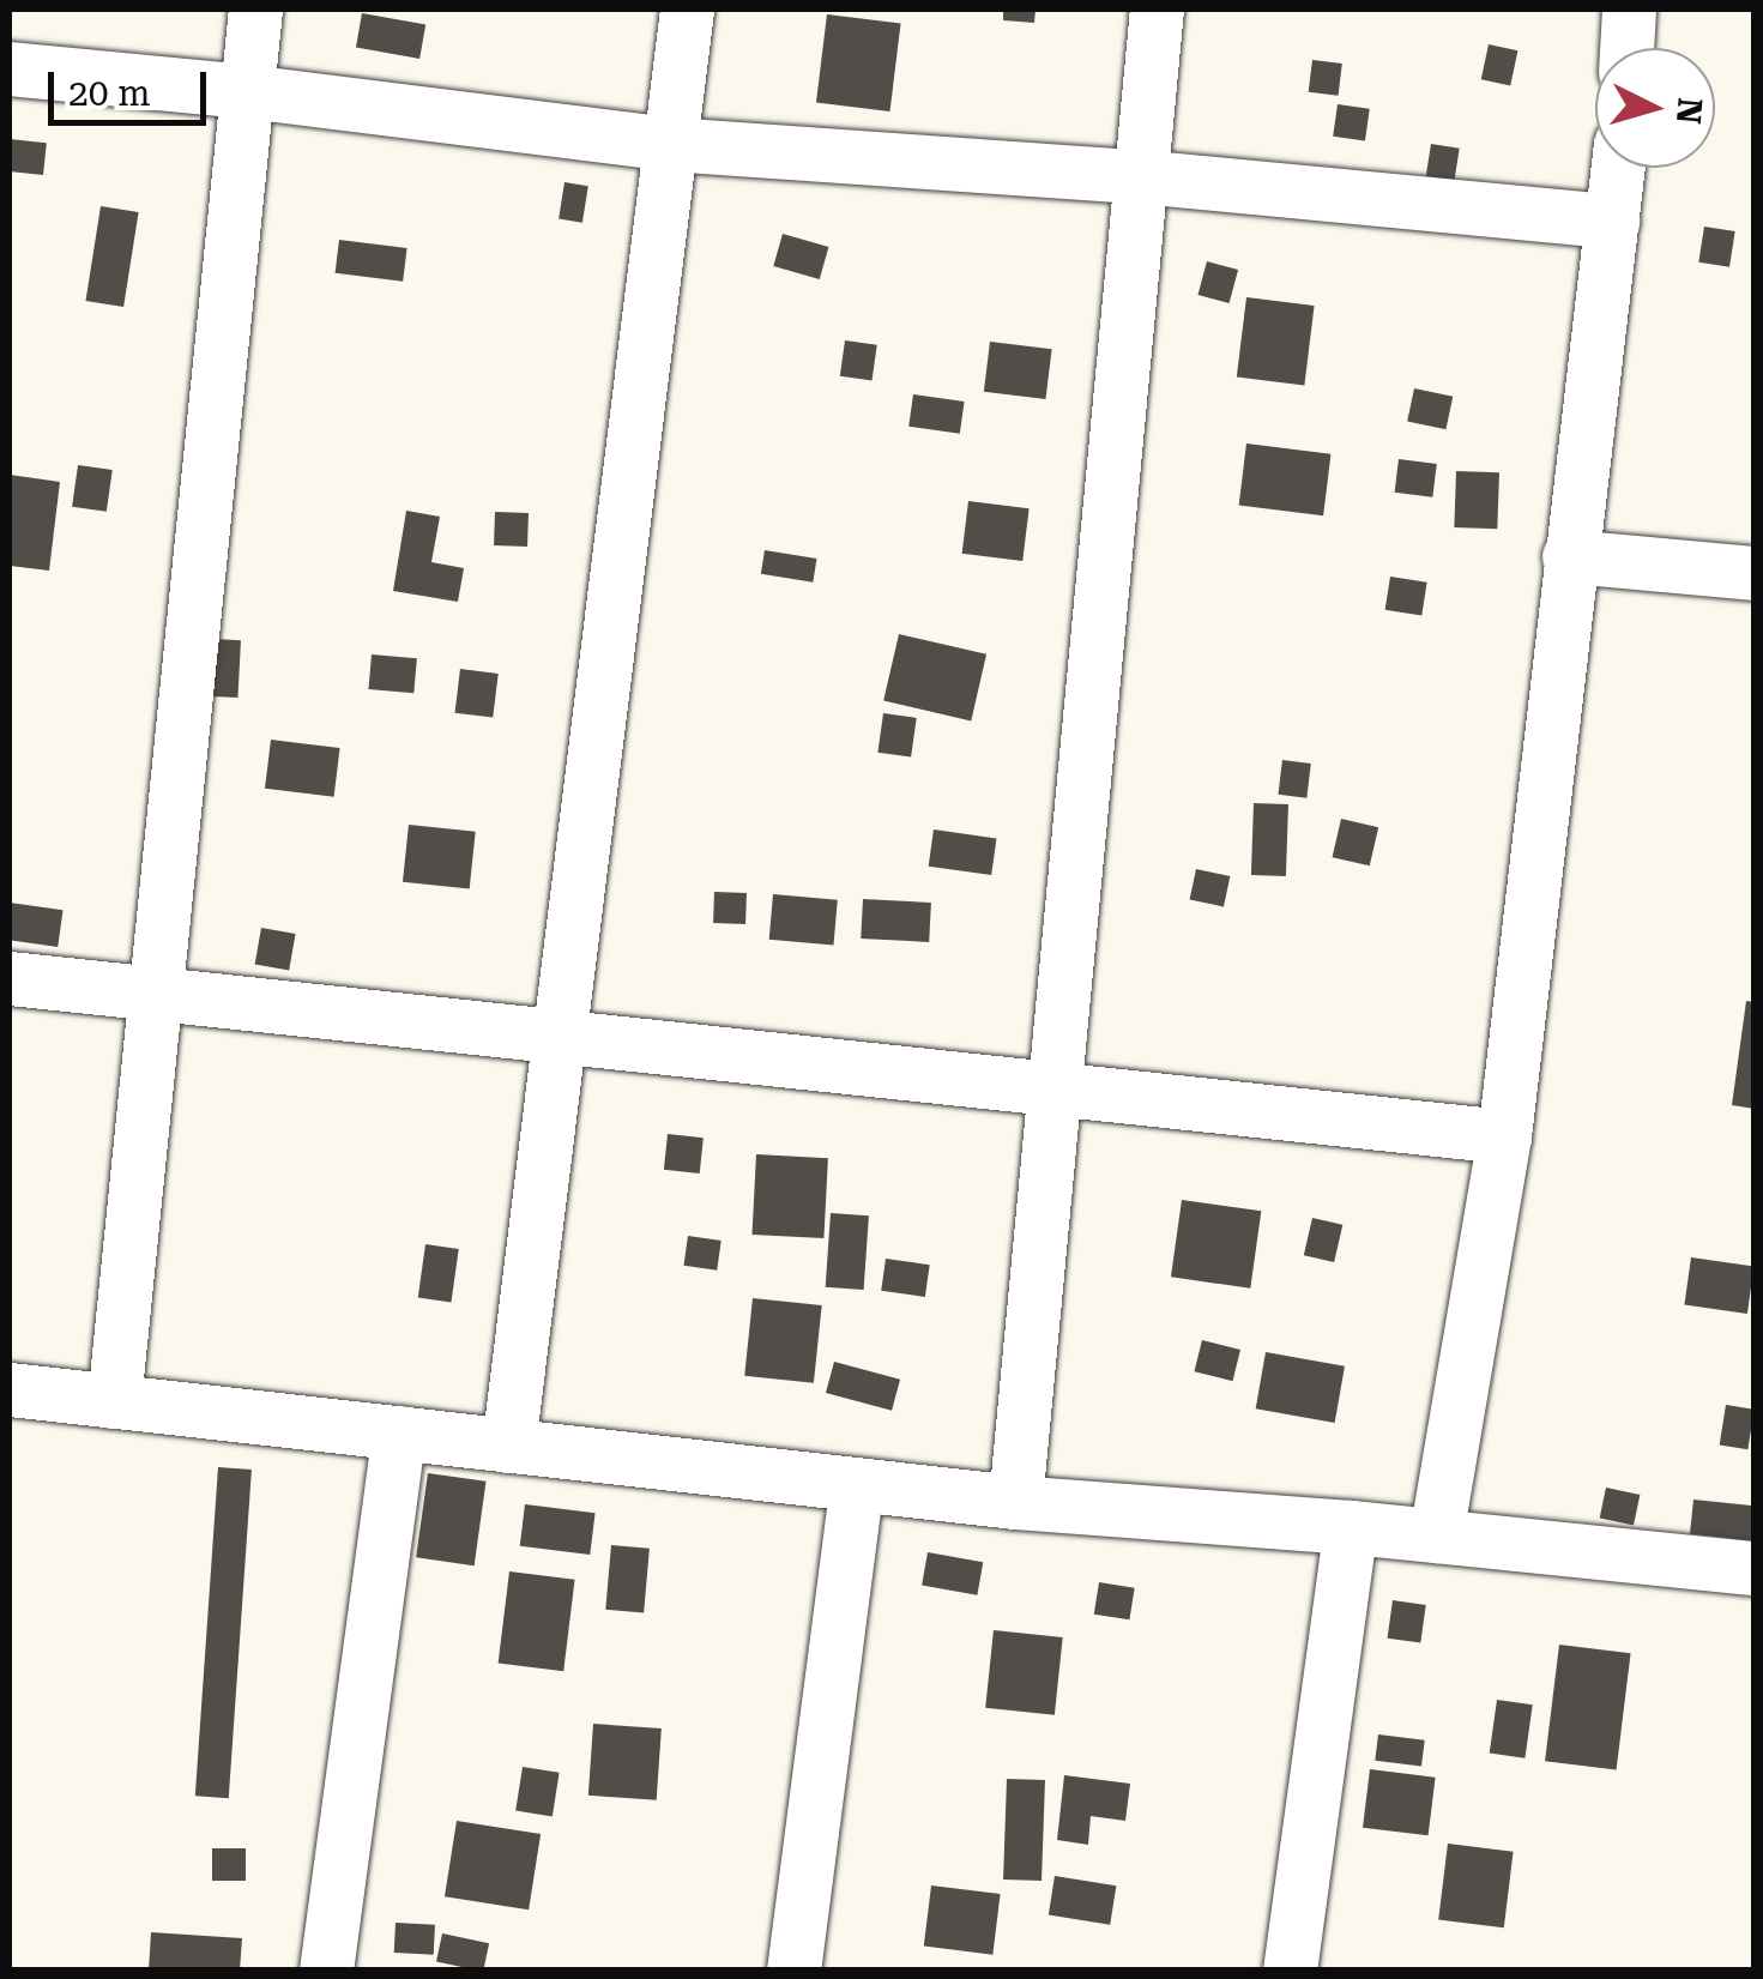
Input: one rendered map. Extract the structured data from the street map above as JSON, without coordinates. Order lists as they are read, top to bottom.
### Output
{
  "scale_bar": "20 m",
  "north": "right"
}
